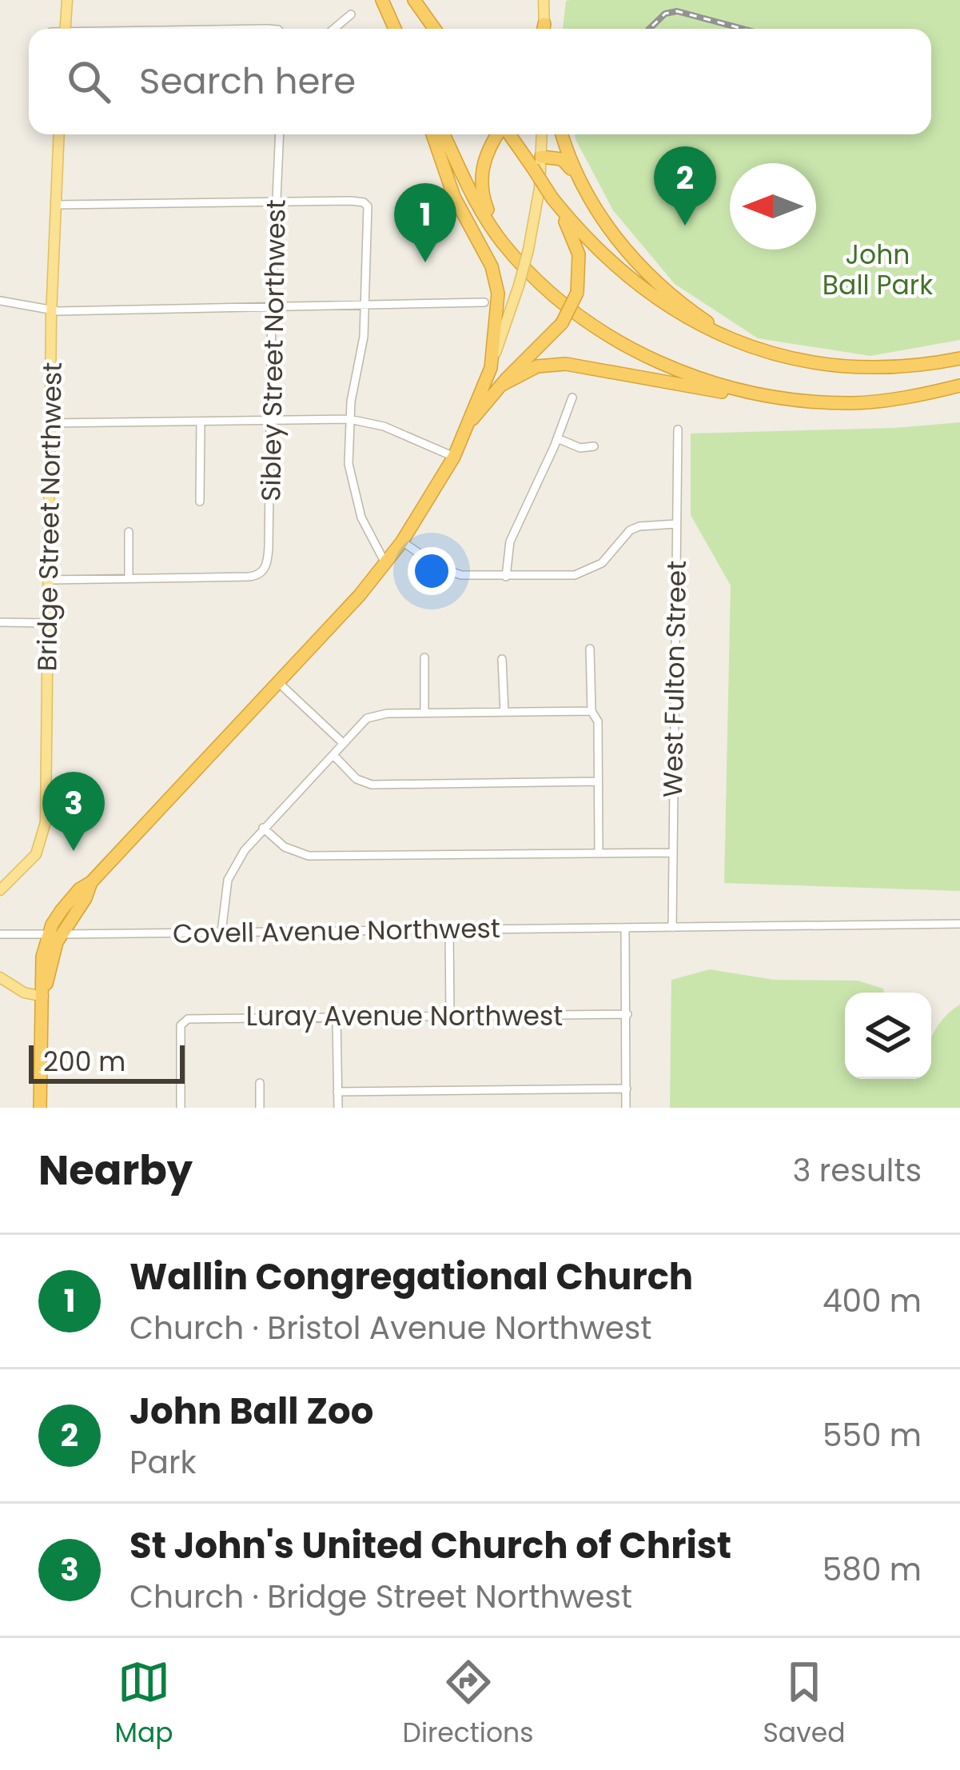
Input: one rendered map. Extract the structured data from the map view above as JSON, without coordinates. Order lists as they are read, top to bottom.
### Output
{
  "streets": {
    "main road": ["Bridge Street Northwest"],
    "street": [
      "Sibley Street Northwest",
      "West Fulton Street",
      "Covell Avenue Northwest",
      "Luray Avenue Northwest"
    ]
  },
  "crossings": [
    ["West Fulton Street", "Covell Avenue Northwest"]
  ],
  "parks": ["John Ball Park"],
  "scale_bar": "200 m",
  "north": "left",
  "page": {
    "search": "Search here",
    "pins": ["2", "1", "3"],
    "scale": "200 m",
    "heading": ["Nearby", "3 results"],
    "list": [
      {
        "mark": "1",
        "name": "Wallin Congregational Church",
        "note": "Church · Bristol Avenue Northwest",
        "value": "400 m"
      },
      {
        "mark": "2",
        "name": "John Ball Zoo",
        "note": "Park",
        "value": "550 m"
      },
      {
        "mark": "3",
        "name": "St John's United Church of Christ",
        "note": "Church · Bridge Street Northwest",
        "value": "580 m"
      }
    ],
    "nav": ["Map", "Directions", "Saved"]
  }
}
